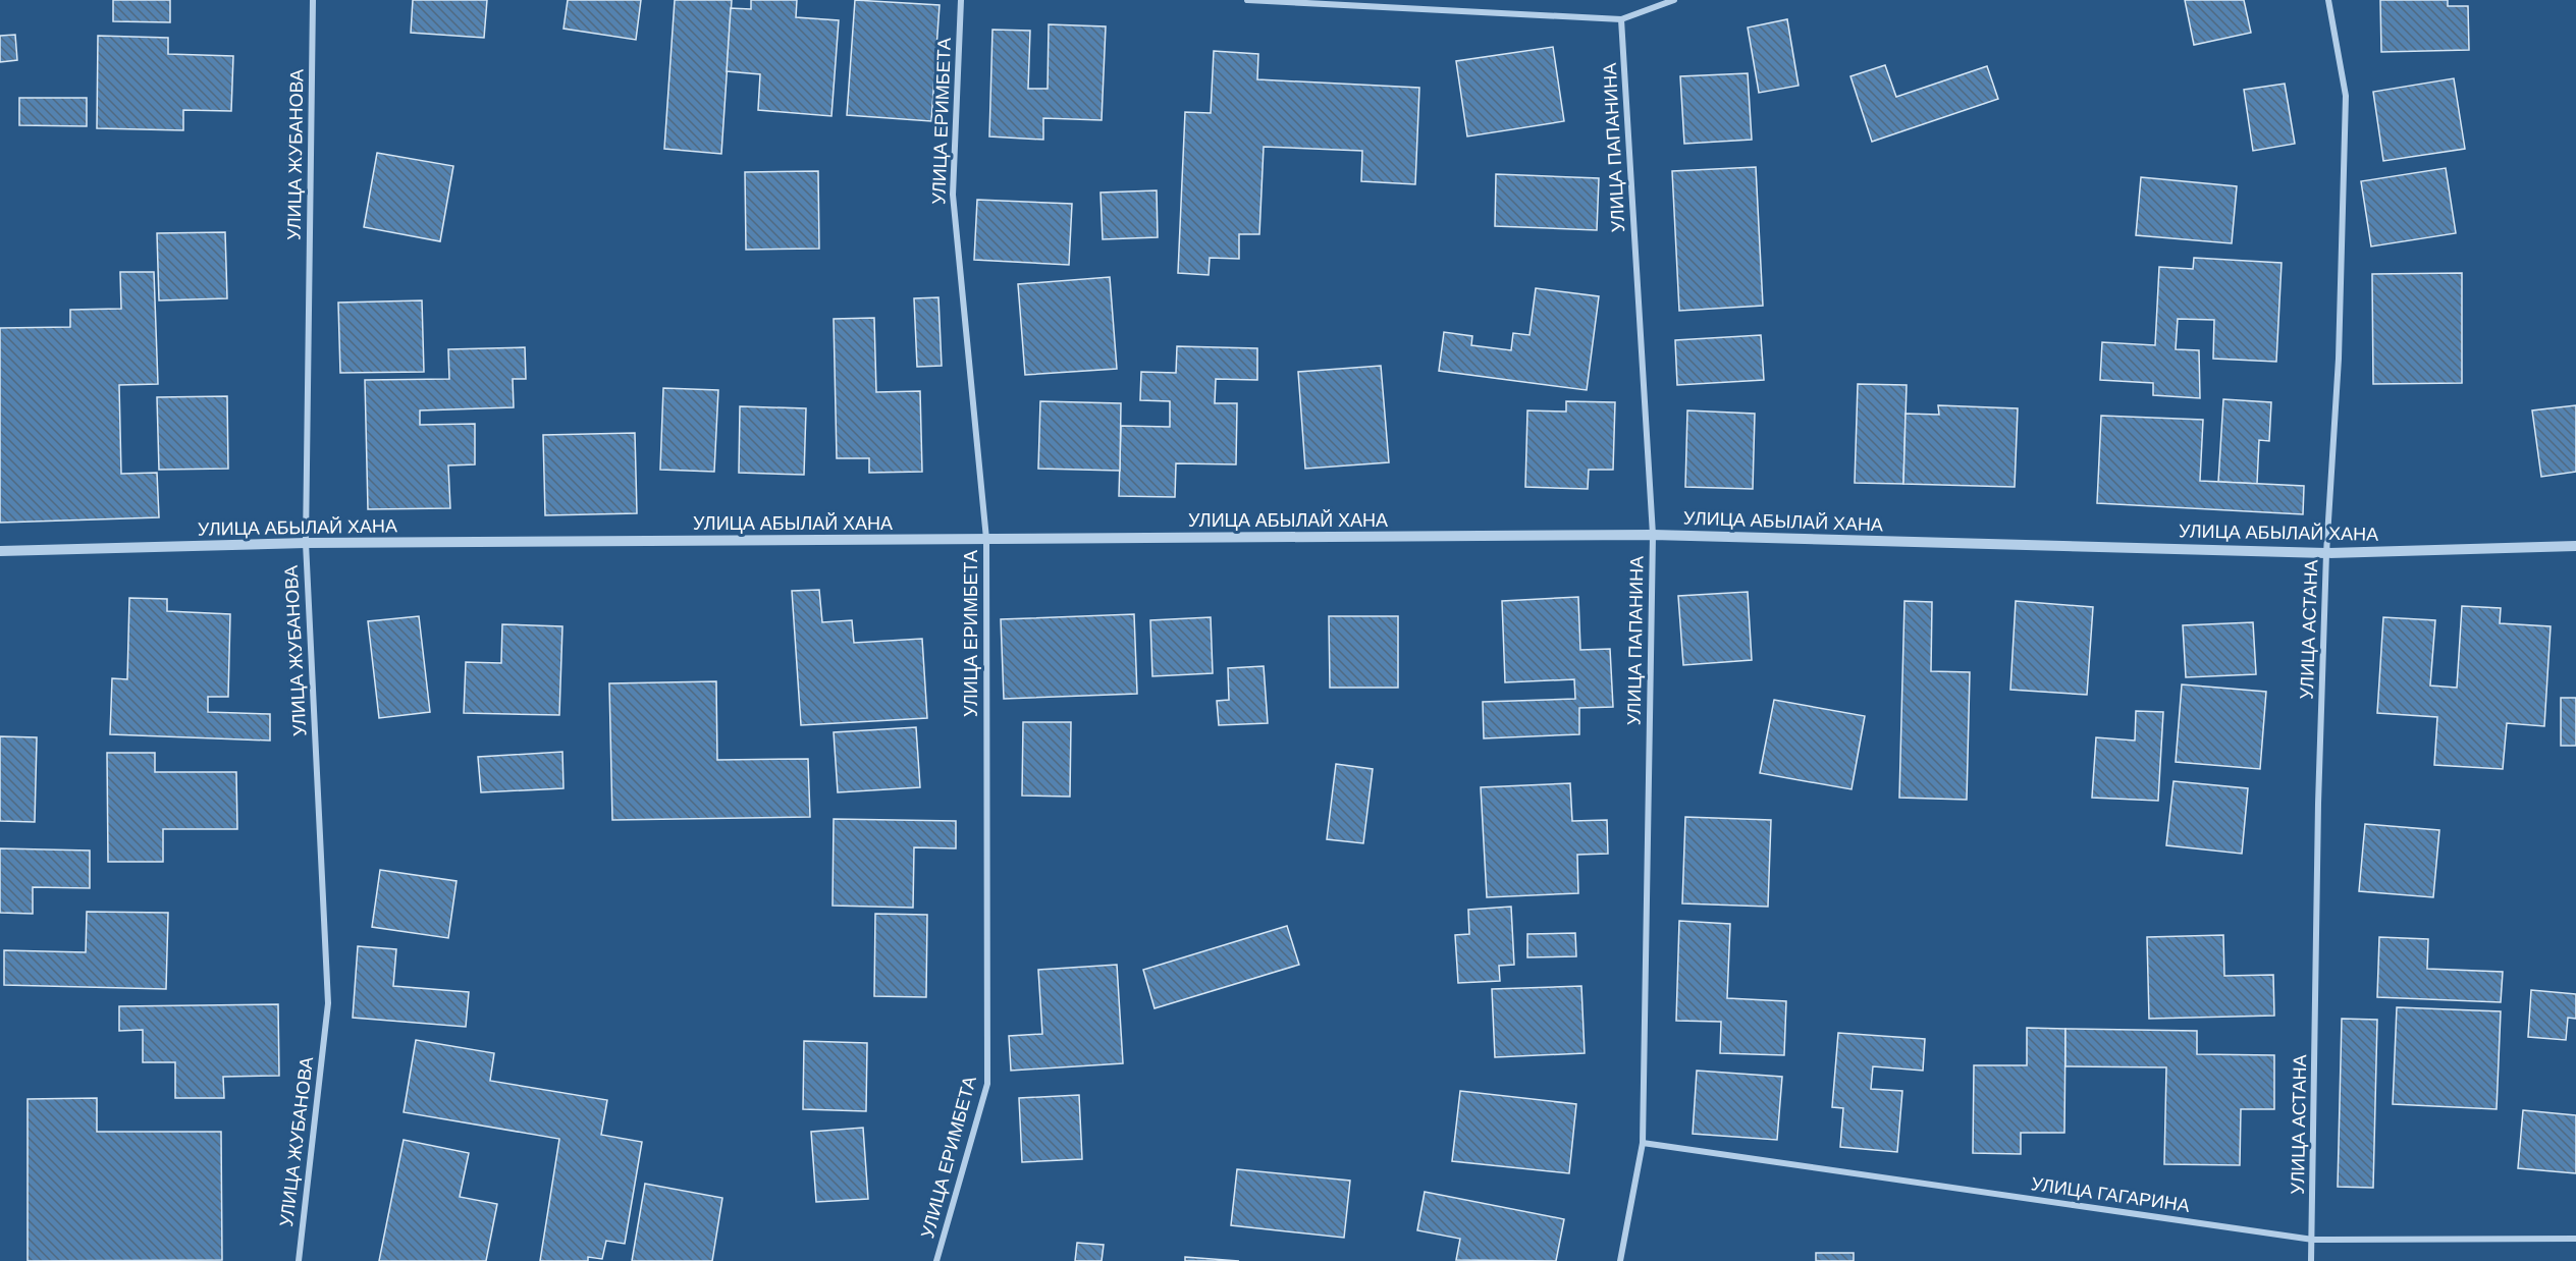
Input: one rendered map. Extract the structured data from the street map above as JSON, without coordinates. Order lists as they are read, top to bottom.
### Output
{
  "streets": {
    "street": [
      "УЛИЦА ЕРИМБЕТА",
      "УЛИЦА ПАПАНИНА",
      "УЛИЦА ЖУБАНОВА",
      "УЛИЦА АБЫЛАЙ ХАНА",
      "УЛИЦА АСТАНА",
      "УЛИЦА ГАГАРИНА"
    ]
  },
  "crossings": [
    ["УЛИЦА ЕРИМБЕТА", "УЛИЦА АБЫЛАЙ ХАНА"],
    ["УЛИЦА ПАПАНИНА", "УЛИЦА АБЫЛАЙ ХАНА"],
    ["УЛИЦА ПАПАНИНА", "УЛИЦА ГАГАРИНА"],
    ["УЛИЦА ЖУБАНОВА", "УЛИЦА АБЫЛАЙ ХАНА"],
    ["УЛИЦА АБЫЛАЙ ХАНА", "УЛИЦА АСТАНА"],
    ["УЛИЦА АСТАНА", "УЛИЦА ГАГАРИНА"]
  ]
}
